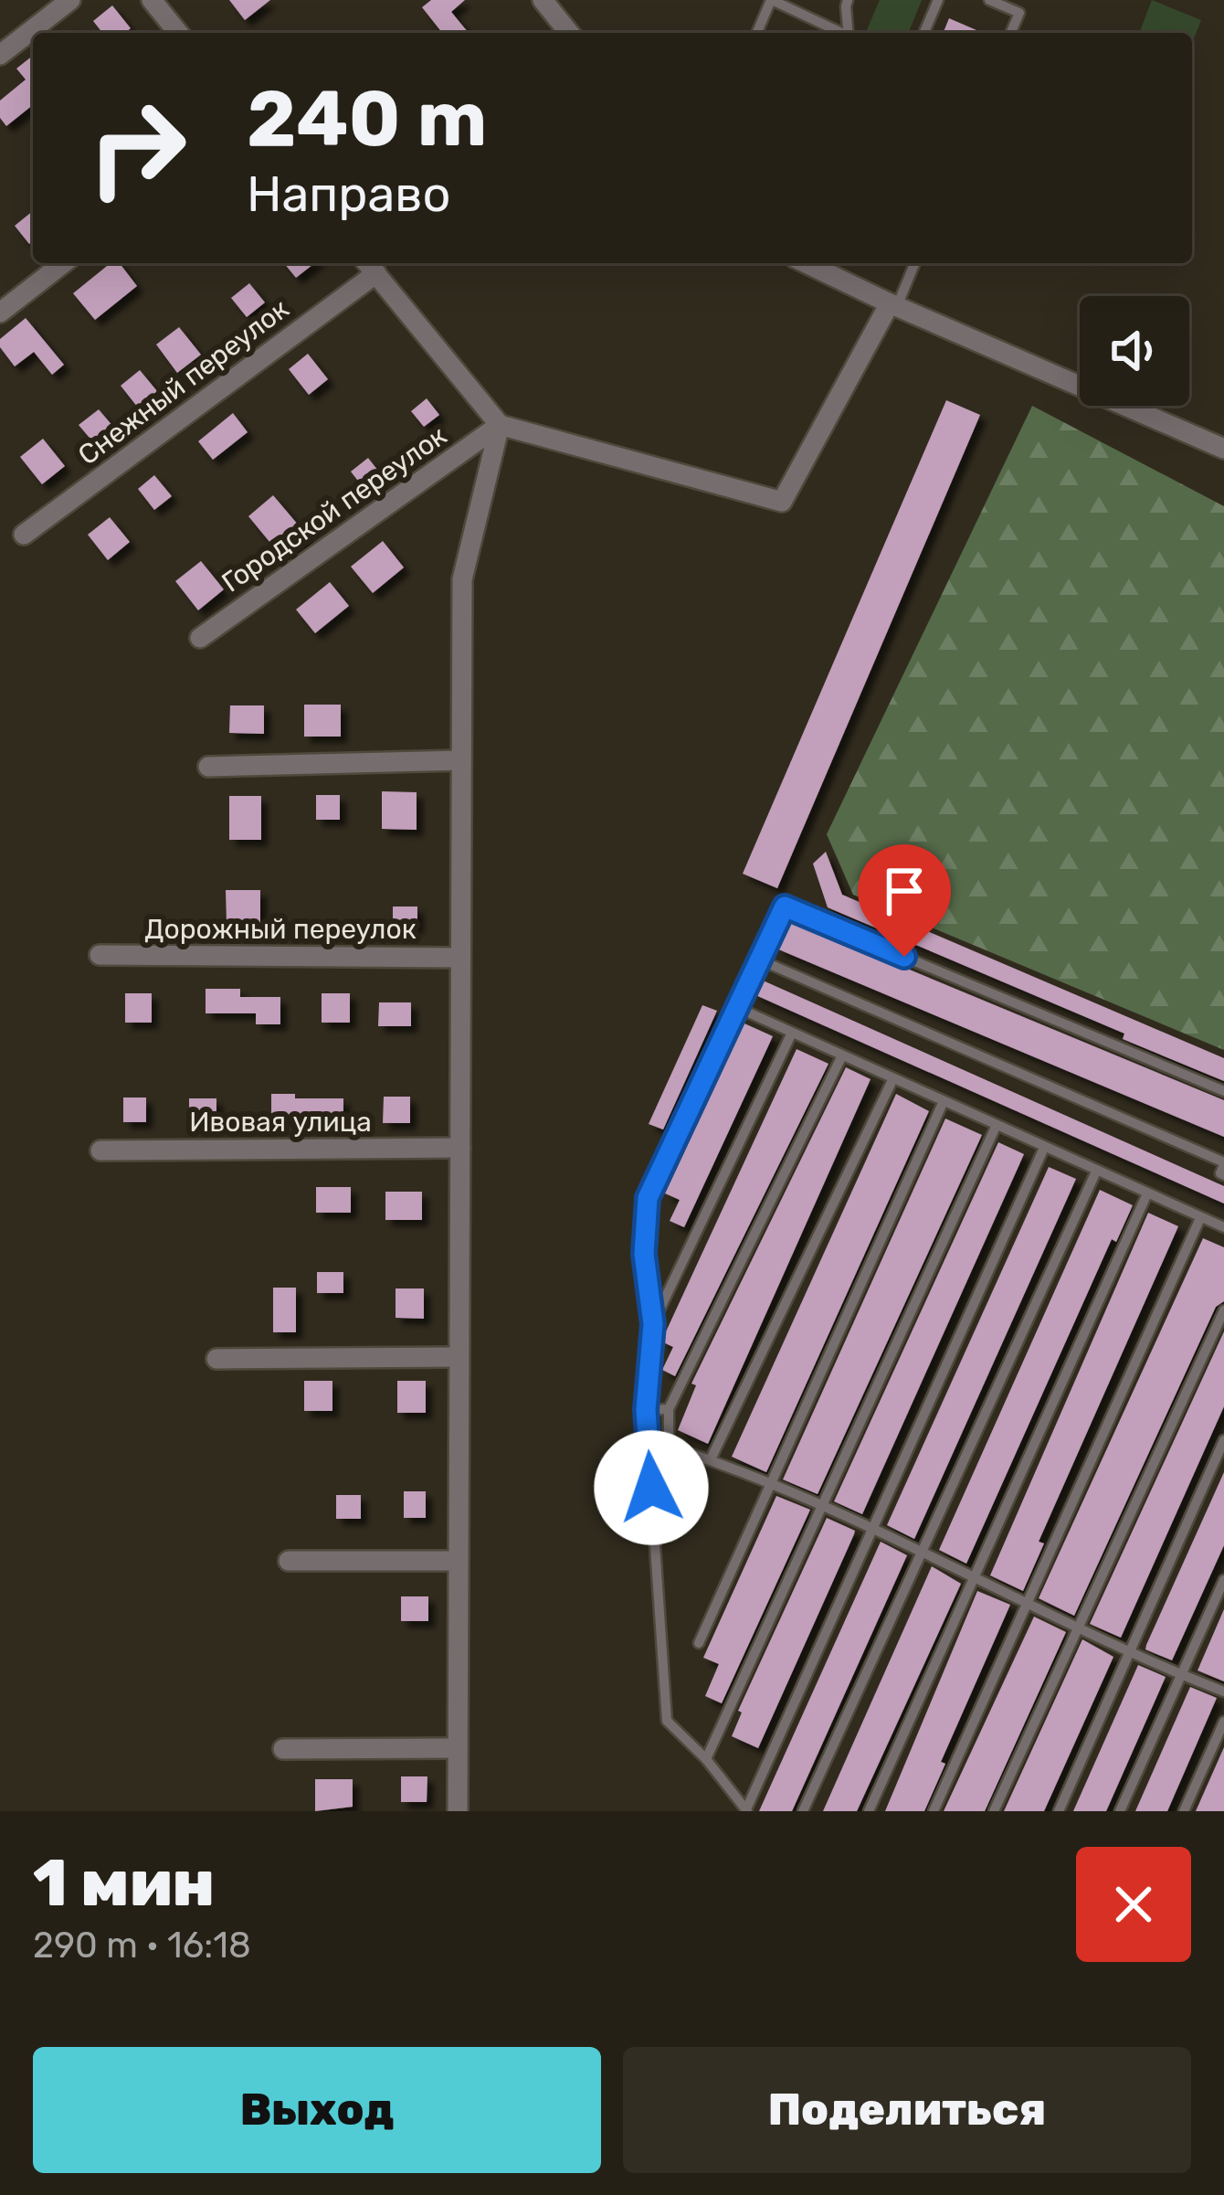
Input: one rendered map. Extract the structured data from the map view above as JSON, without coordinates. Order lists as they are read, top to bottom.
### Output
{
  "streets": {
    "street": [
      "Снежный переулок",
      "Городской переулок",
      "Дорожный переулок",
      "Ивовая улица"
    ]
  },
  "page": {
    "turn": ["240 m", "Направо"],
    "heading": ["1 мин", "290 m · 16:18"],
    "buttons": ["Выход", "Поделиться"]
  }
}
